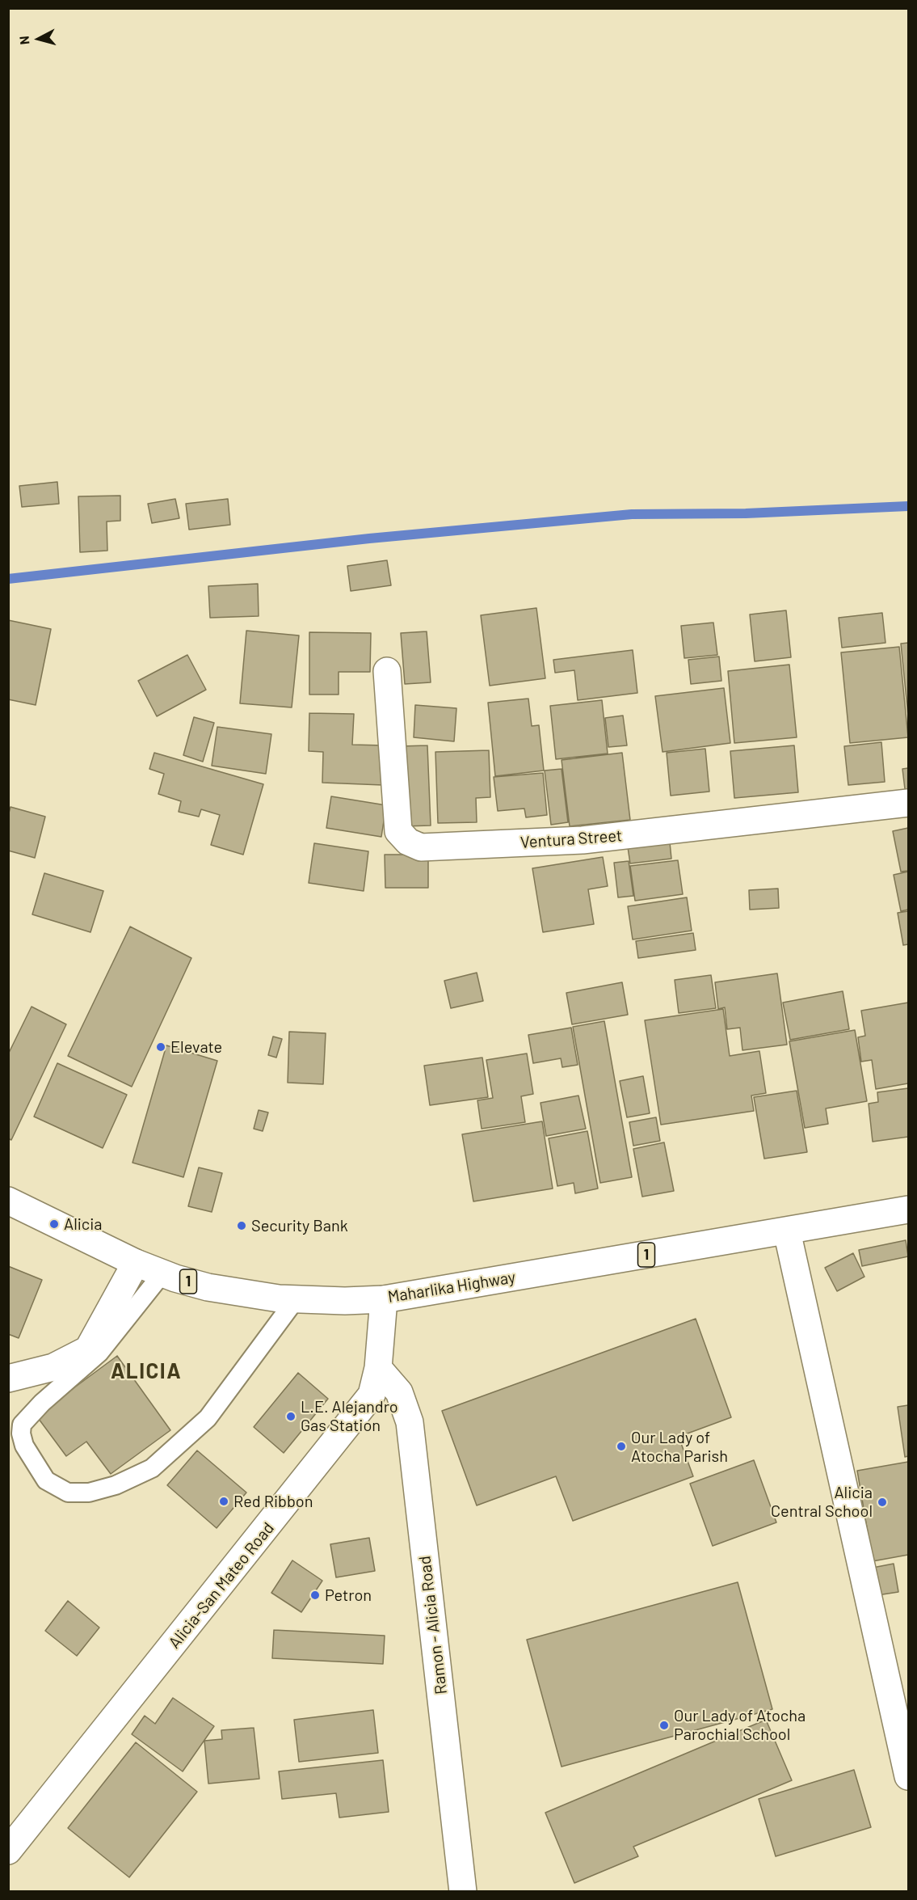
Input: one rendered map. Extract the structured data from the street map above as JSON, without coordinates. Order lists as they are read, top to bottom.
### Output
{
  "streets": {
    "main road": [
      "Ventura Street",
      "1",
      "Maharlika Highway",
      "Alicia-San Mateo Road",
      "Ramon - Alicia Road"
    ]
  },
  "crossings": [
    ["Maharlika Highway", "Alicia-San Mateo Road"],
    ["Alicia-San Mateo Road", "Ramon - Alicia Road"]
  ],
  "districts": ["ALICIA"],
  "places": [
    "Elevate",
    "Alicia",
    "Security Bank",
    "L.E. Alejandro Gas Station",
    "Our Lady of Atocha Parish",
    "Red Ribbon",
    "Alicia Central School",
    "Petron",
    "Our Lady of Atocha Parochial School"
  ],
  "north": "left"
}
